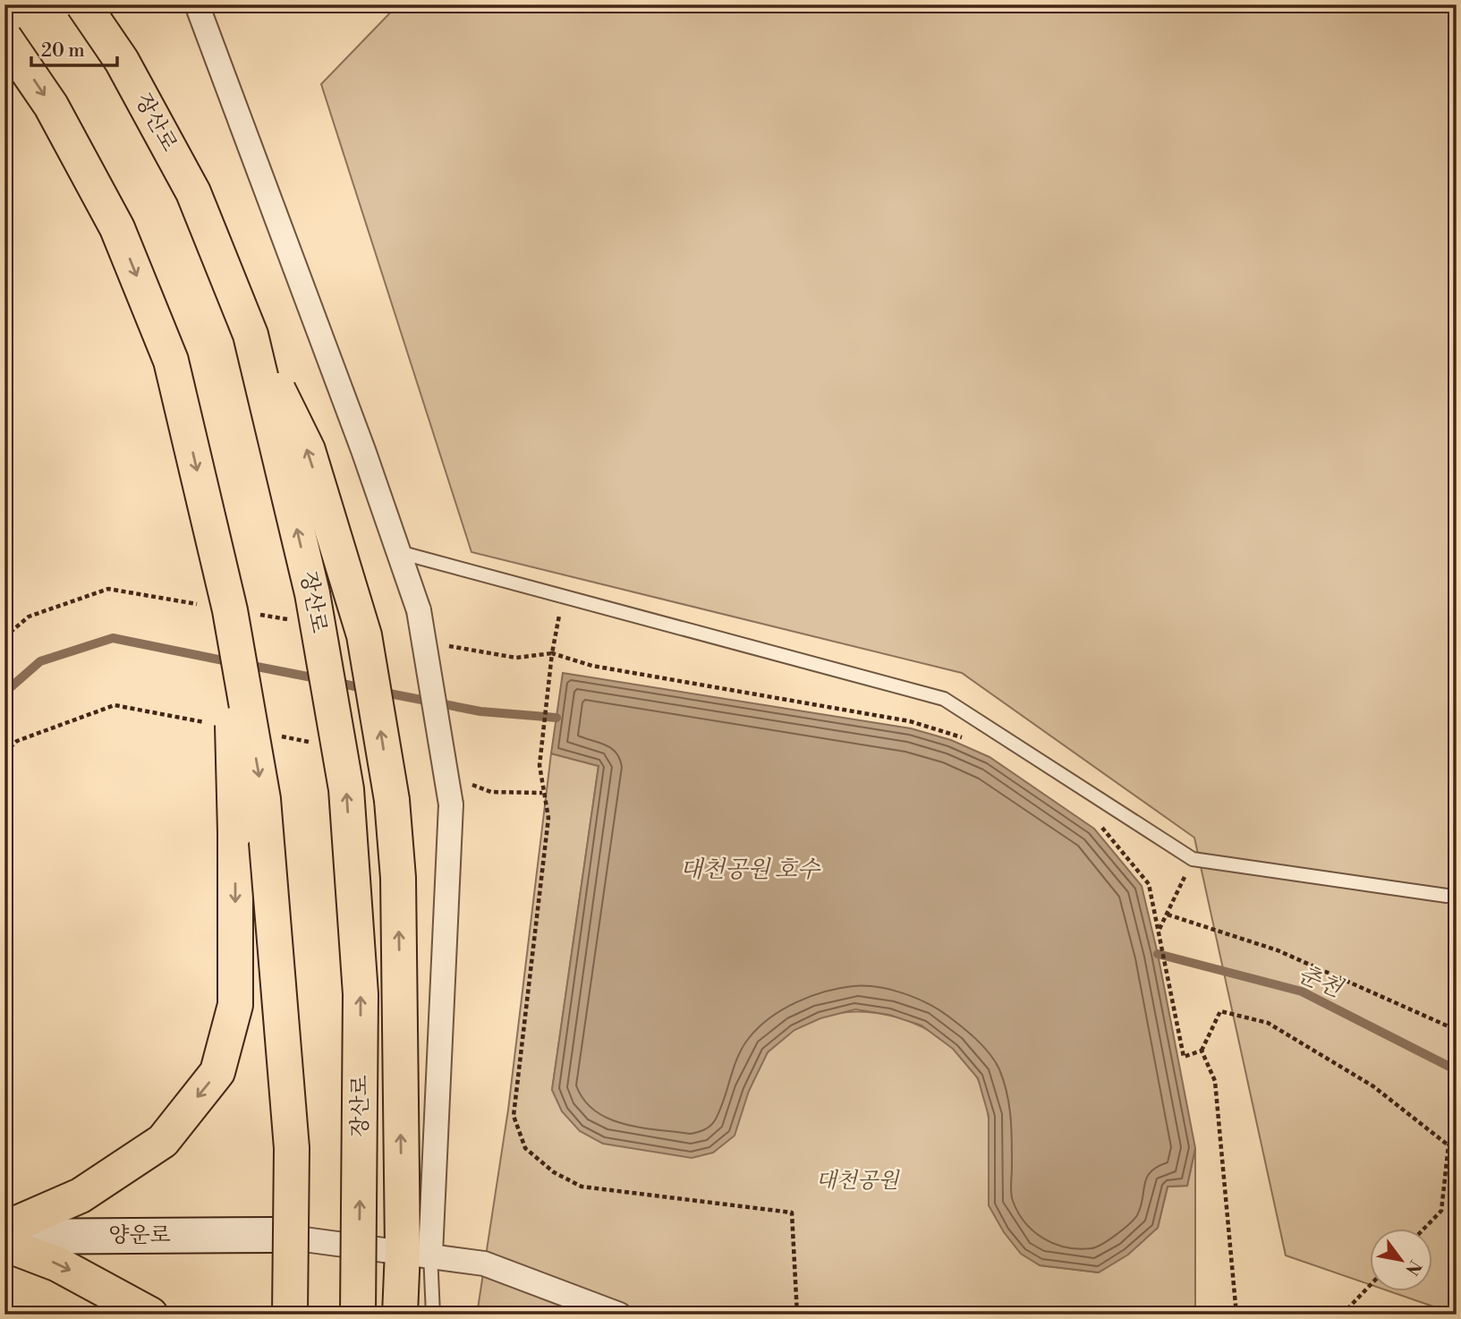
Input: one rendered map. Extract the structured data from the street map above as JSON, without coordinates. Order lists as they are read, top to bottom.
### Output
{
  "streets": {
    "highway": ["장산로"],
    "main road": ["양운로"]
  },
  "water": ["대천공원 호수", "춘천"],
  "parks": ["대천공원"],
  "scale_bar": "20 m",
  "north": "bottom right"
}
